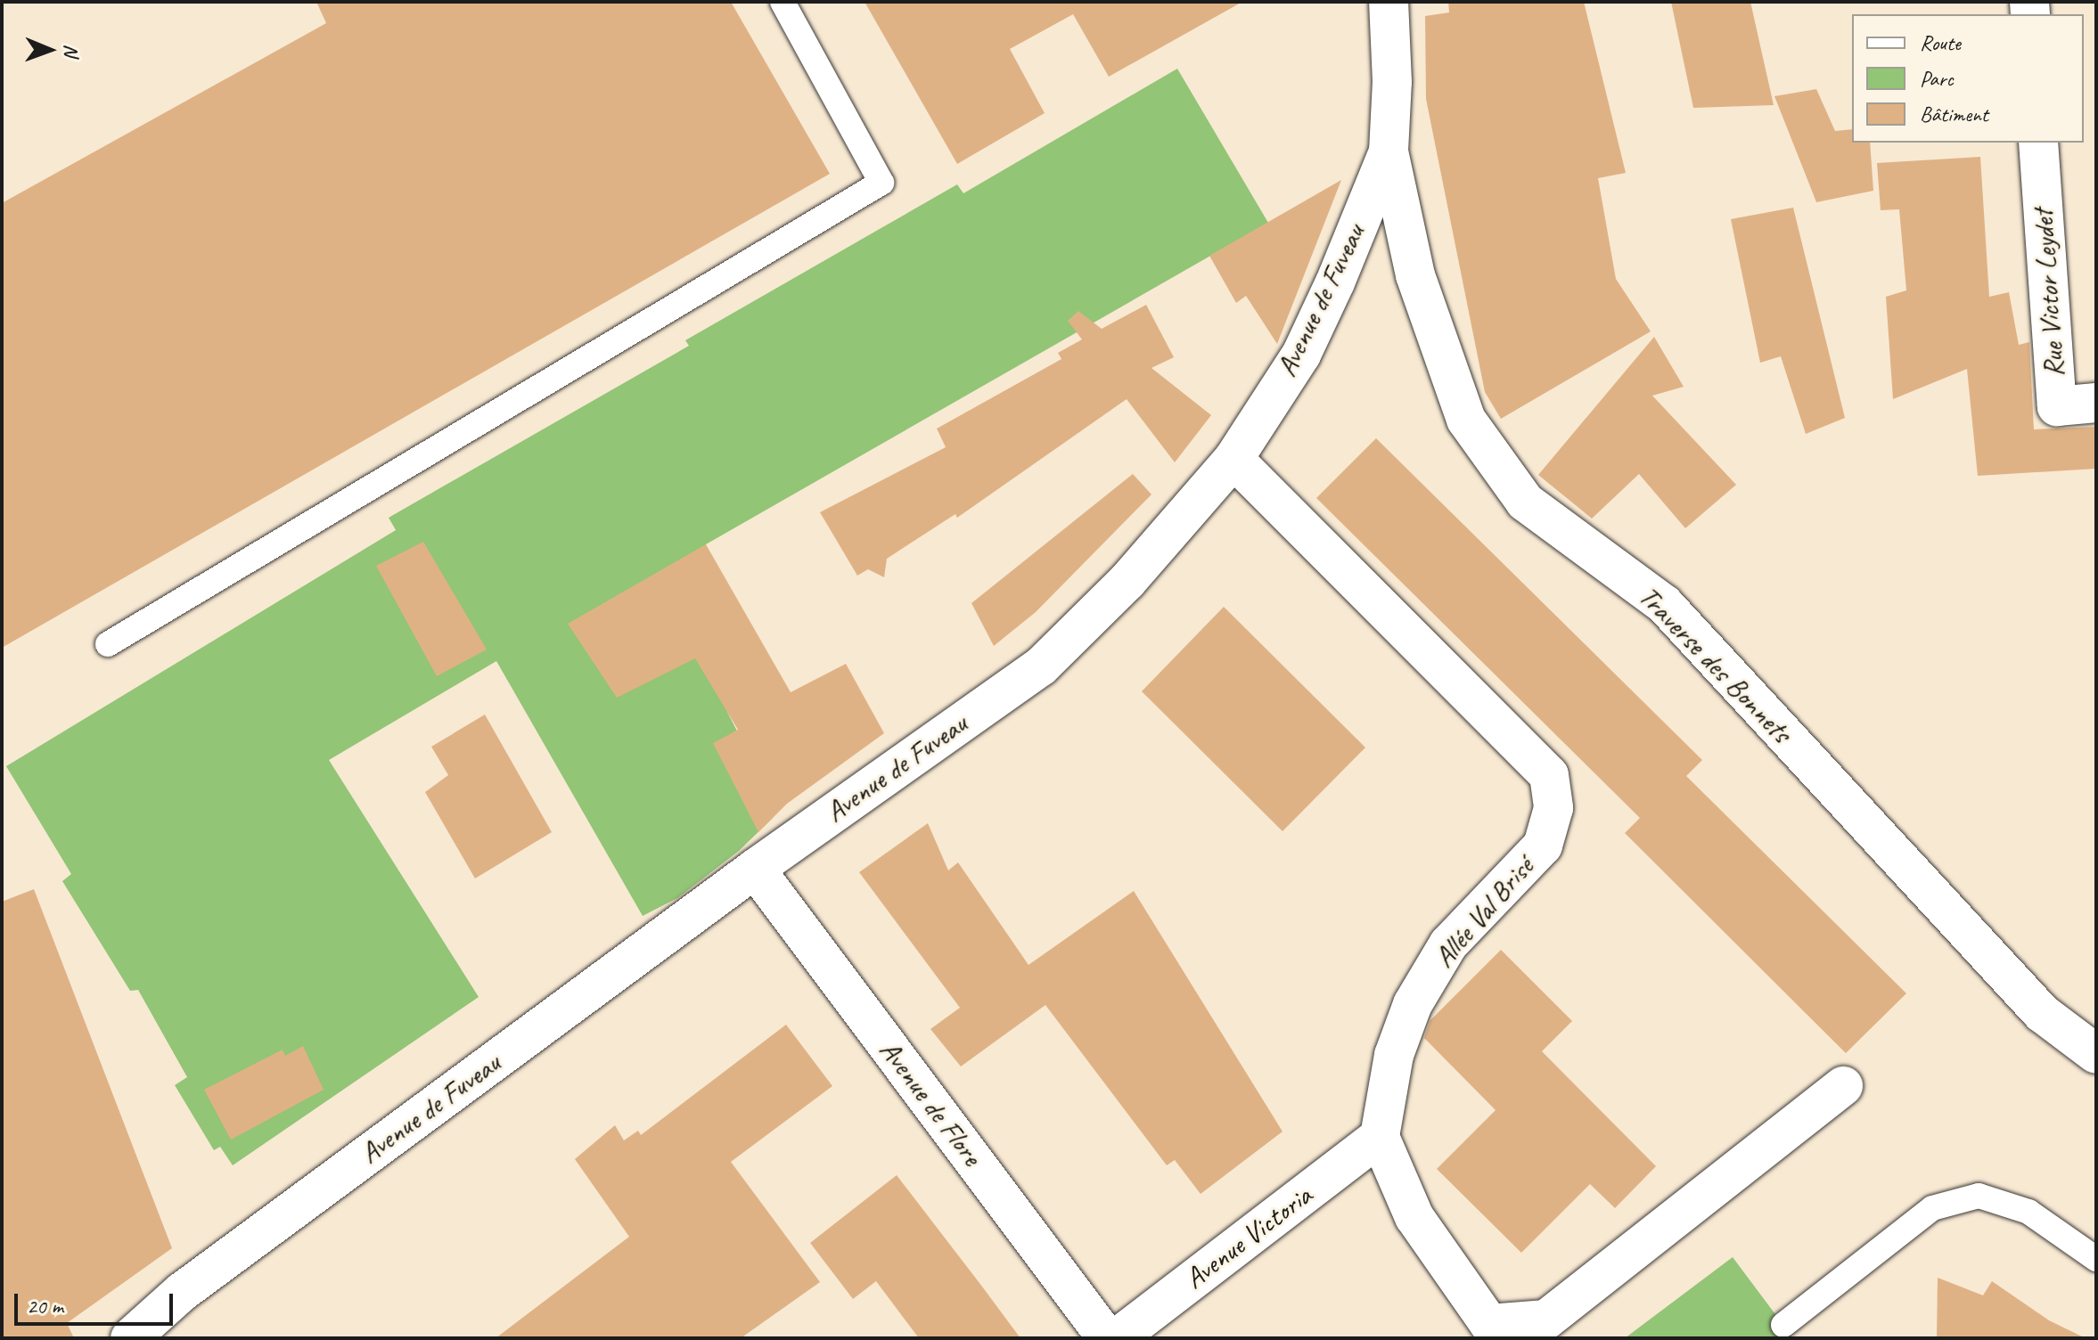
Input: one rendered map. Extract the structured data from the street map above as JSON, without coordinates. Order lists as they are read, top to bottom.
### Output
{
  "streets": {
    "street": [
      "Rue Victor Leydet",
      "Avenue de Fuveau",
      "Traverse des Bonnets",
      "Allée Val Brisé",
      "Avenue de Flore",
      "Avenue Victoria"
    ]
  },
  "crossings": [
    ["Avenue de Fuveau", "Traverse des Bonnets"],
    ["Avenue de Fuveau", "Allée Val Brisé"],
    ["Avenue de Fuveau", "Avenue de Flore"],
    ["Allée Val Brisé", "Avenue Victoria"]
  ],
  "legend": ["Route", "Parc", "Bâtiment"],
  "scale_bar": "20 m",
  "north": "right"
}
